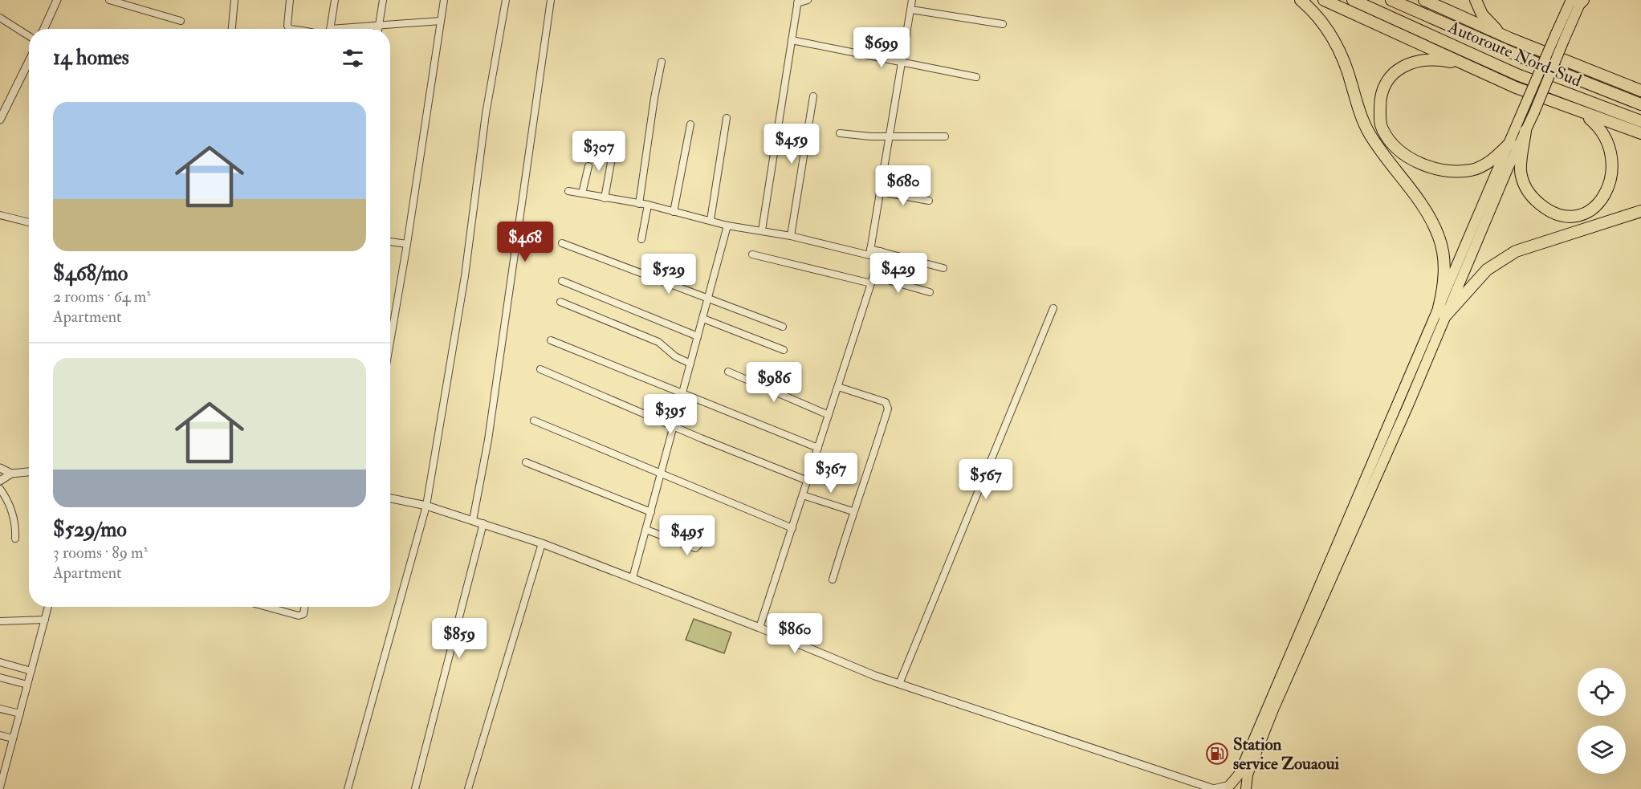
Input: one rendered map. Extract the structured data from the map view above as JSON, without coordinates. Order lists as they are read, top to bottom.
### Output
{
  "streets": {
    "highway": ["Autoroute Nord-Sud"]
  },
  "places": {
    "fuel station": ["Station service Zouaoui"]
  },
  "page": {
    "price": [
      "$699",
      "$459",
      "$307",
      "$680",
      "$468",
      "$429",
      "$529",
      "$986",
      "$395",
      "$367",
      "$567",
      "$495",
      "$860",
      "$859"
    ],
    "heading": "14 homes",
    "list": [
      {
        "name": "$468/mo",
        "note": "2 rooms · 64 m² · Apartment"
      },
      {
        "name": "$529/mo",
        "note": "3 rooms · 89 m² · Apartment"
      }
    ]
  }
}
